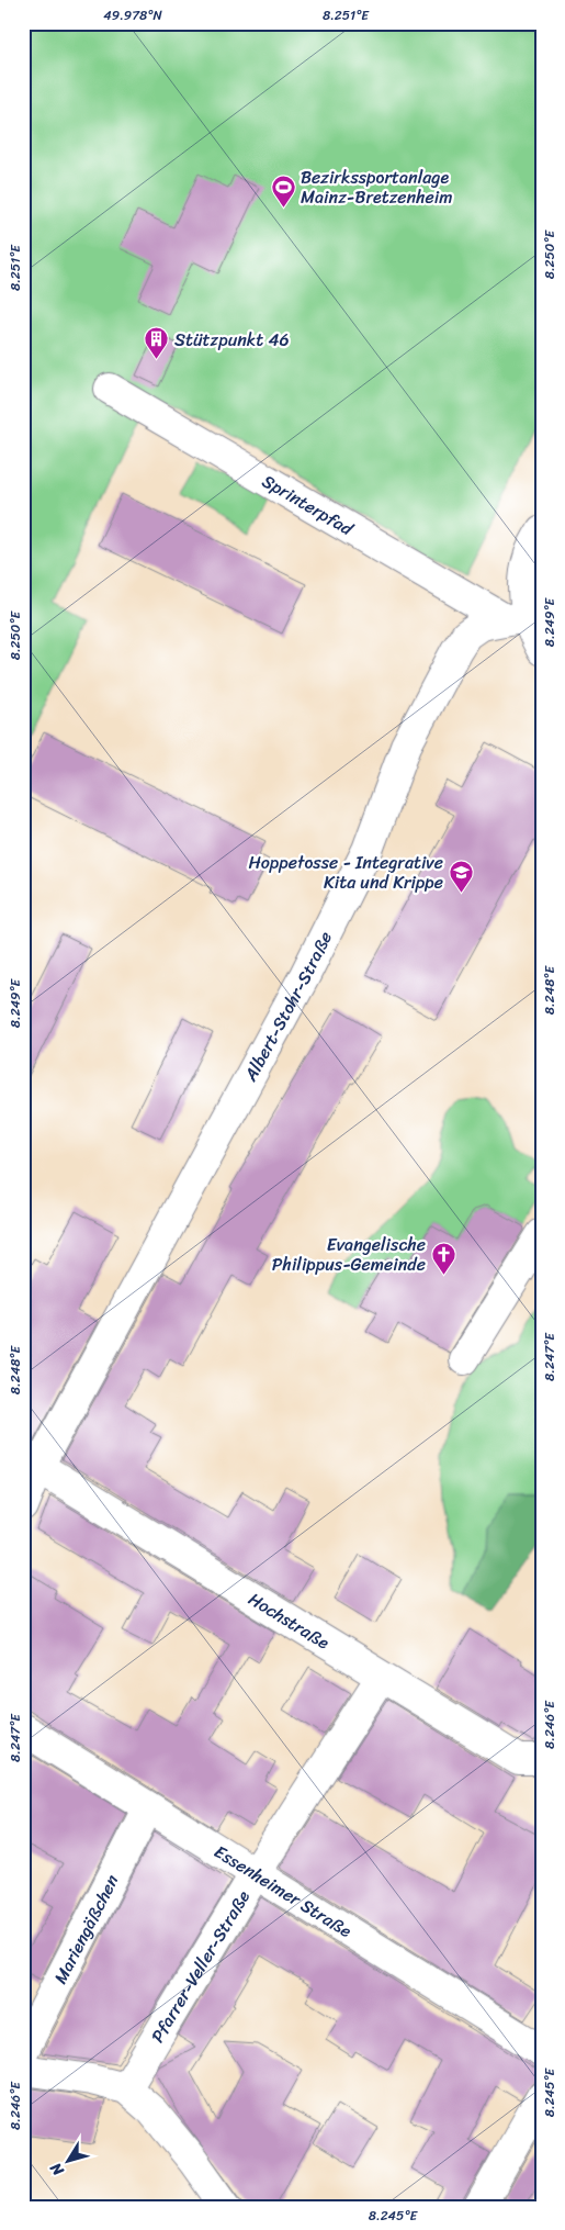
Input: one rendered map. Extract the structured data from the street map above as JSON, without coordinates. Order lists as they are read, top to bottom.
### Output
{
  "streets": {
    "street": [
      "Sprinterpfad",
      "Albert-Stohr-Straße",
      "Hochstraße",
      "Essenheimer Straße",
      "Mariengäßchen",
      "Pfarrer-Veller-Straße"
    ]
  },
  "crossings": [
    ["Sprinterpfad", "Albert-Stohr-Straße"],
    ["Albert-Stohr-Straße", "Hochstraße"],
    ["Hochstraße", "Pfarrer-Veller-Straße"],
    ["Essenheimer Straße", "Mariengäßchen"],
    ["Essenheimer Straße", "Pfarrer-Veller-Straße"]
  ],
  "places": {
    "sports": ["Bezirkssportanlage Mainz-Bretzenheim"],
    "building": ["Stützpunkt 46"],
    "school or university": ["Hoppetosse - Integrative Kita und Krippe"],
    "church": ["Evangelische Philippus-Gemeinde"]
  },
  "north": "bottom left",
  "coordinates": [
    "49.978°N",
    "8.251°E",
    "8.250°E",
    "8.249°E",
    "8.248°E",
    "8.247°E",
    "8.246°E",
    "8.245°E"
  ]
}
